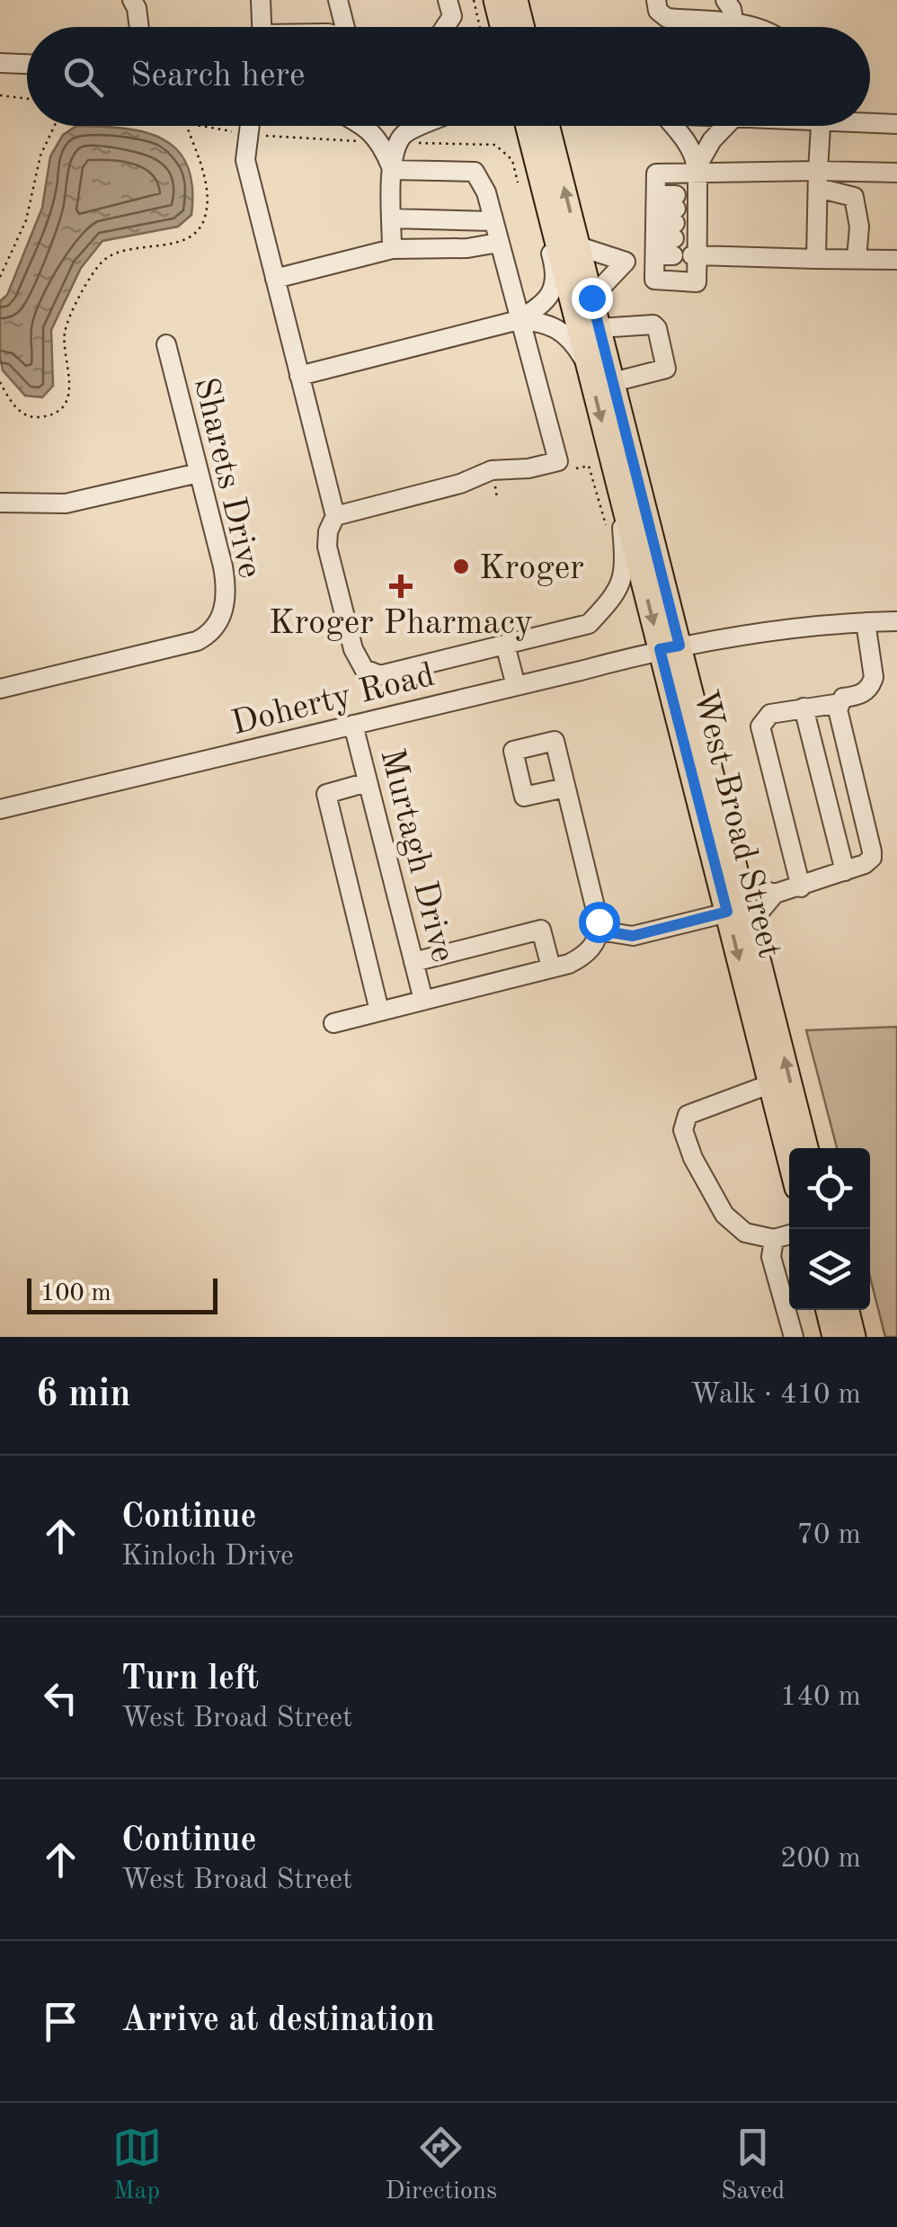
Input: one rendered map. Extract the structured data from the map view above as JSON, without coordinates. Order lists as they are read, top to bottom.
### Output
{
  "streets": {
    "main road": ["West Broad Street"],
    "street": ["Sharets Drive", "Doherty Road", "Murtagh Drive"]
  },
  "crossings": [
    ["Doherty Road", "West Broad Street"],
    ["Doherty Road", "Murtagh Drive"]
  ],
  "places": {
    "other": ["Kroger"],
    "health": ["Kroger Pharmacy"]
  },
  "scale_bar": "100 m",
  "page": {
    "search": "Search here",
    "scale": "100 m",
    "heading": ["6 min", "Walk · 410 m"],
    "list": [
      ["Continue", "Kinloch Drive", "70 m"],
      ["Turn left", "West Broad Street", "140 m"],
      ["Continue", "West Broad Street", "200 m"],
      "Arrive at destination"
    ],
    "nav": ["Map", "Directions", "Saved"]
  }
}
